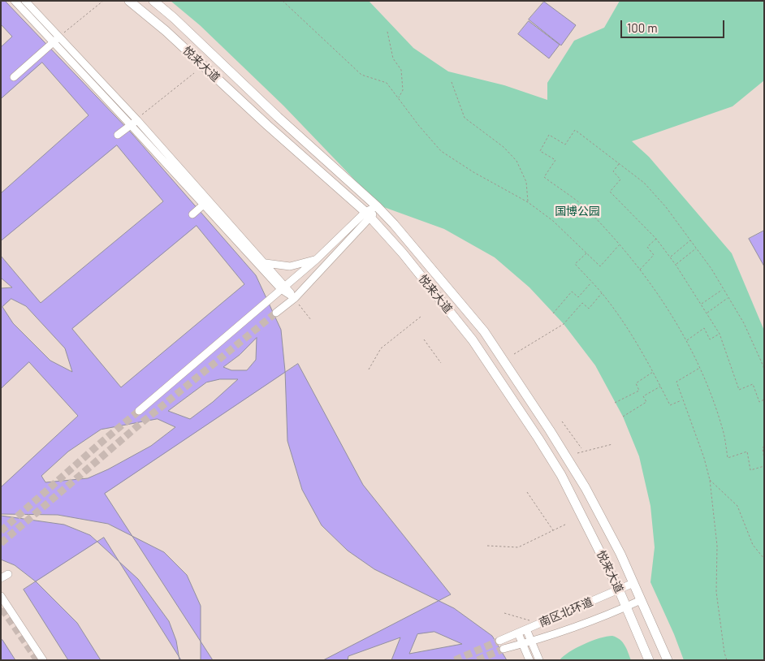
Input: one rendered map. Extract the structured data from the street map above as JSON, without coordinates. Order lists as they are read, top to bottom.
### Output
{
  "streets": {
    "main road": ["悦来大道"],
    "street": ["南区北环道"]
  },
  "crossings": [
    ["悦来大道", "南区北环道"]
  ],
  "parks": ["国博公园"],
  "scale_bar": "100 m"
}
